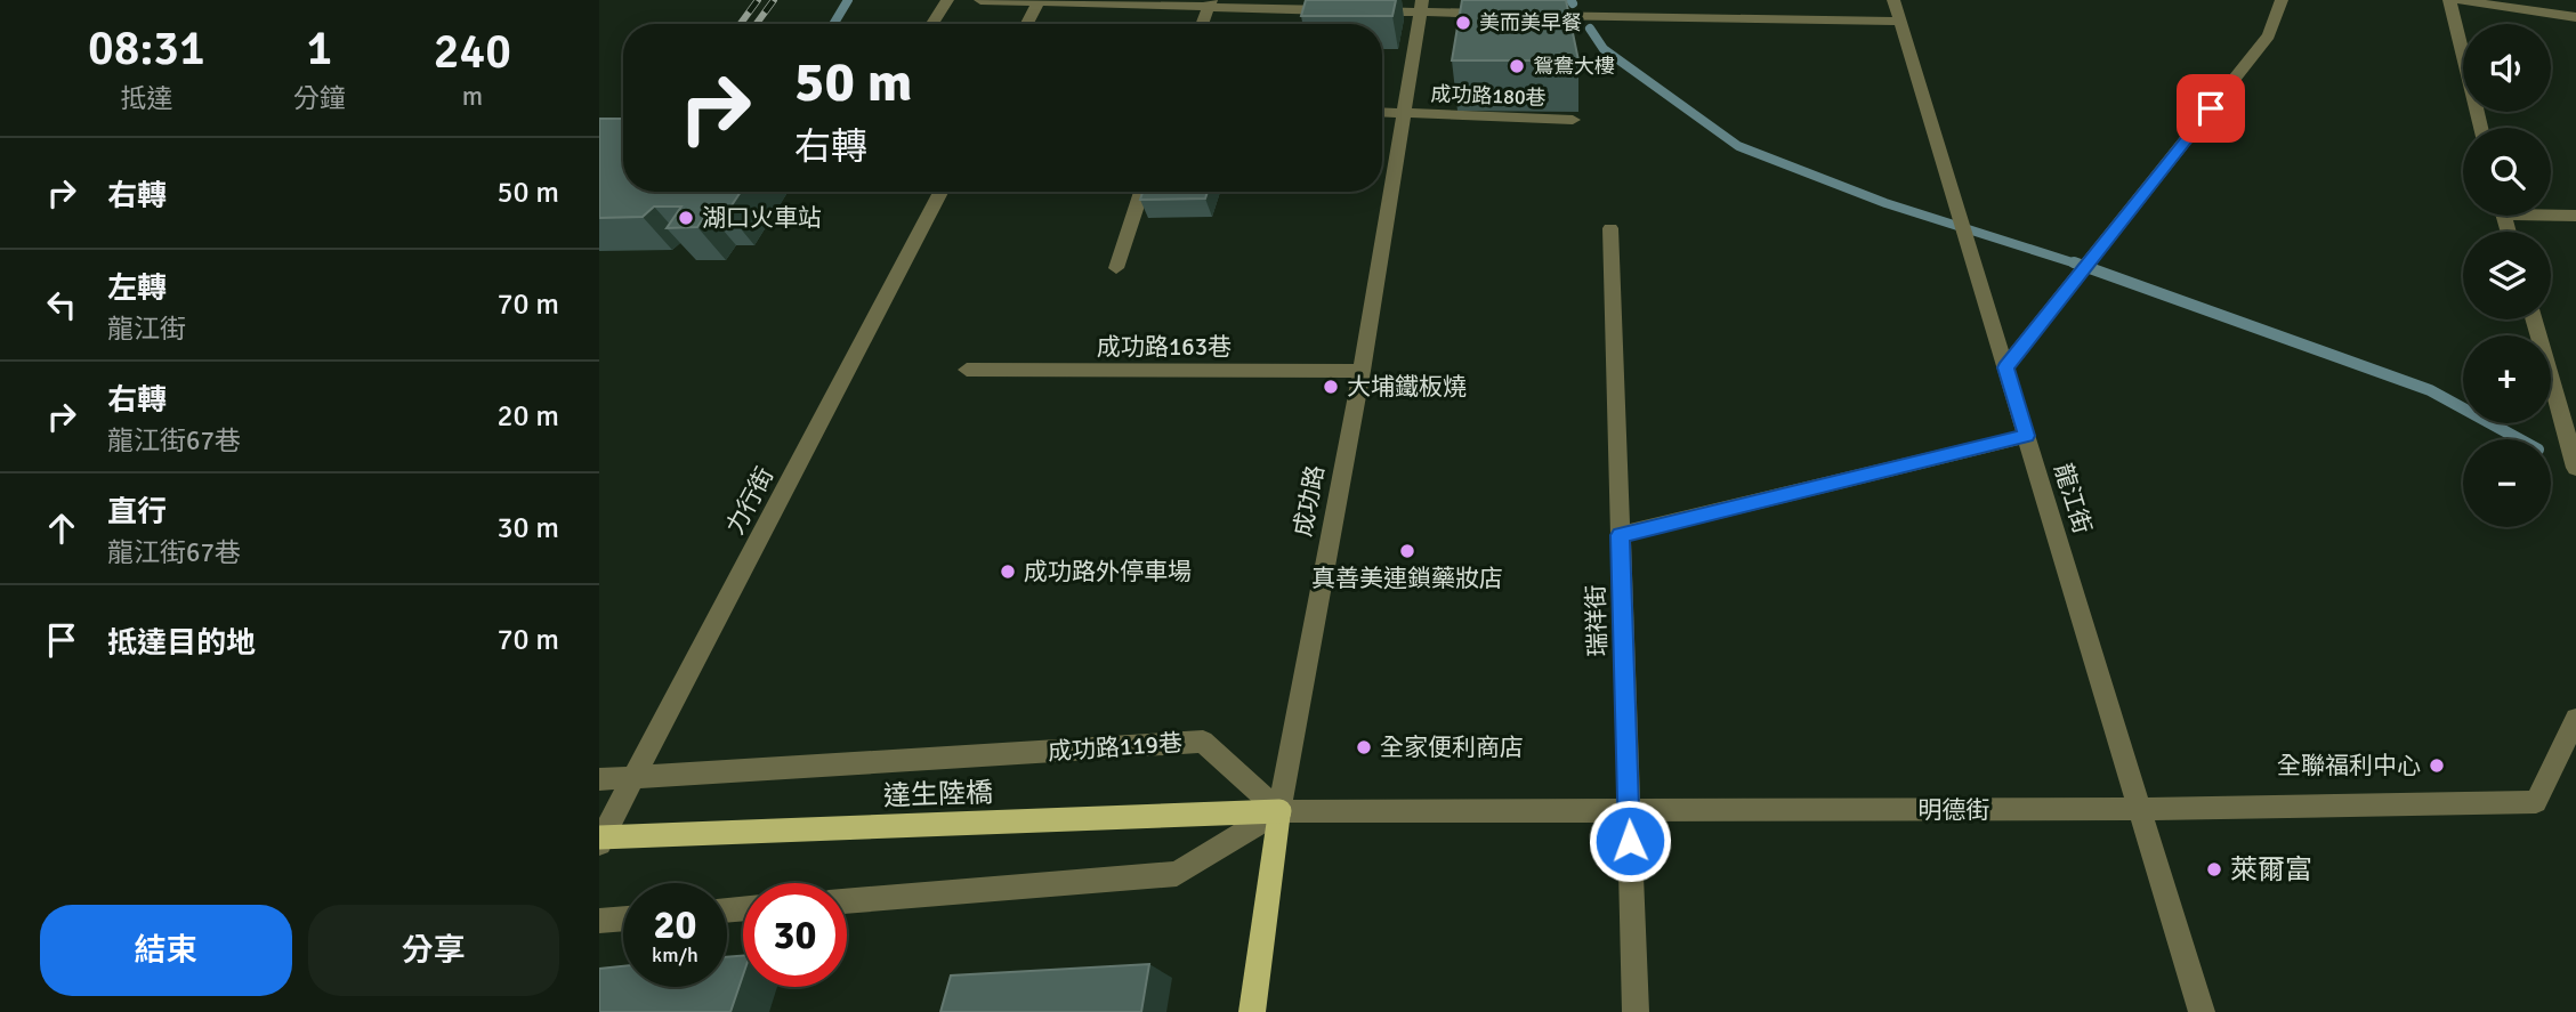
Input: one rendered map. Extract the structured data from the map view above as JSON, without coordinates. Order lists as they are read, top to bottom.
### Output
{
  "streets": {
    "main road": ["成功路", "達生陸橋"],
    "street": [
      "成功路180巷",
      "成功路163巷",
      "龍江街",
      "力行街",
      "瑞祥街",
      "成功路119巷",
      "明德街"
    ]
  },
  "crossings": [
    ["成功路180巷", "成功路"],
    ["成功路163巷", "成功路"],
    ["龍江街", "明德街"],
    ["力行街", "成功路119巷"],
    ["力行街", "達生陸橋"],
    ["成功路", "成功路119巷"],
    ["成功路", "達生陸橋"],
    ["成功路", "明德街"],
    ["瑞祥街", "明德街"],
    ["成功路119巷", "達生陸橋"],
    ["成功路119巷", "明德街"],
    ["達生陸橋", "明德街"]
  ],
  "places": [
    "美而美早餐",
    "鴛鴦大樓",
    "湖口火車站",
    "大埔鐵板燒",
    "真善美連鎖藥妝店",
    "成功路外停車場",
    "全家便利商店",
    "全聯福利中心",
    "萊爾富"
  ],
  "page": {
    "eta": [
      "08:31",
      "抵達",
      "1",
      "分鐘",
      "240",
      "m"
    ],
    "map_buttons": ["+", "−"],
    "turn": ["50 m", "右轉"],
    "list": [
      {
        "name": "右轉",
        "value": "50 m"
      },
      {
        "name": "左轉",
        "note": "龍江街",
        "value": "70 m"
      },
      {
        "name": "右轉",
        "note": "龍江街67巷",
        "value": "20 m"
      },
      {
        "name": "直行",
        "note": "龍江街67巷",
        "value": "30 m"
      },
      {
        "name": "抵達目的地",
        "value": "70 m"
      }
    ],
    "speed": "20 km/h",
    "limit": "30",
    "buttons": ["結束", "分享"]
  }
}
